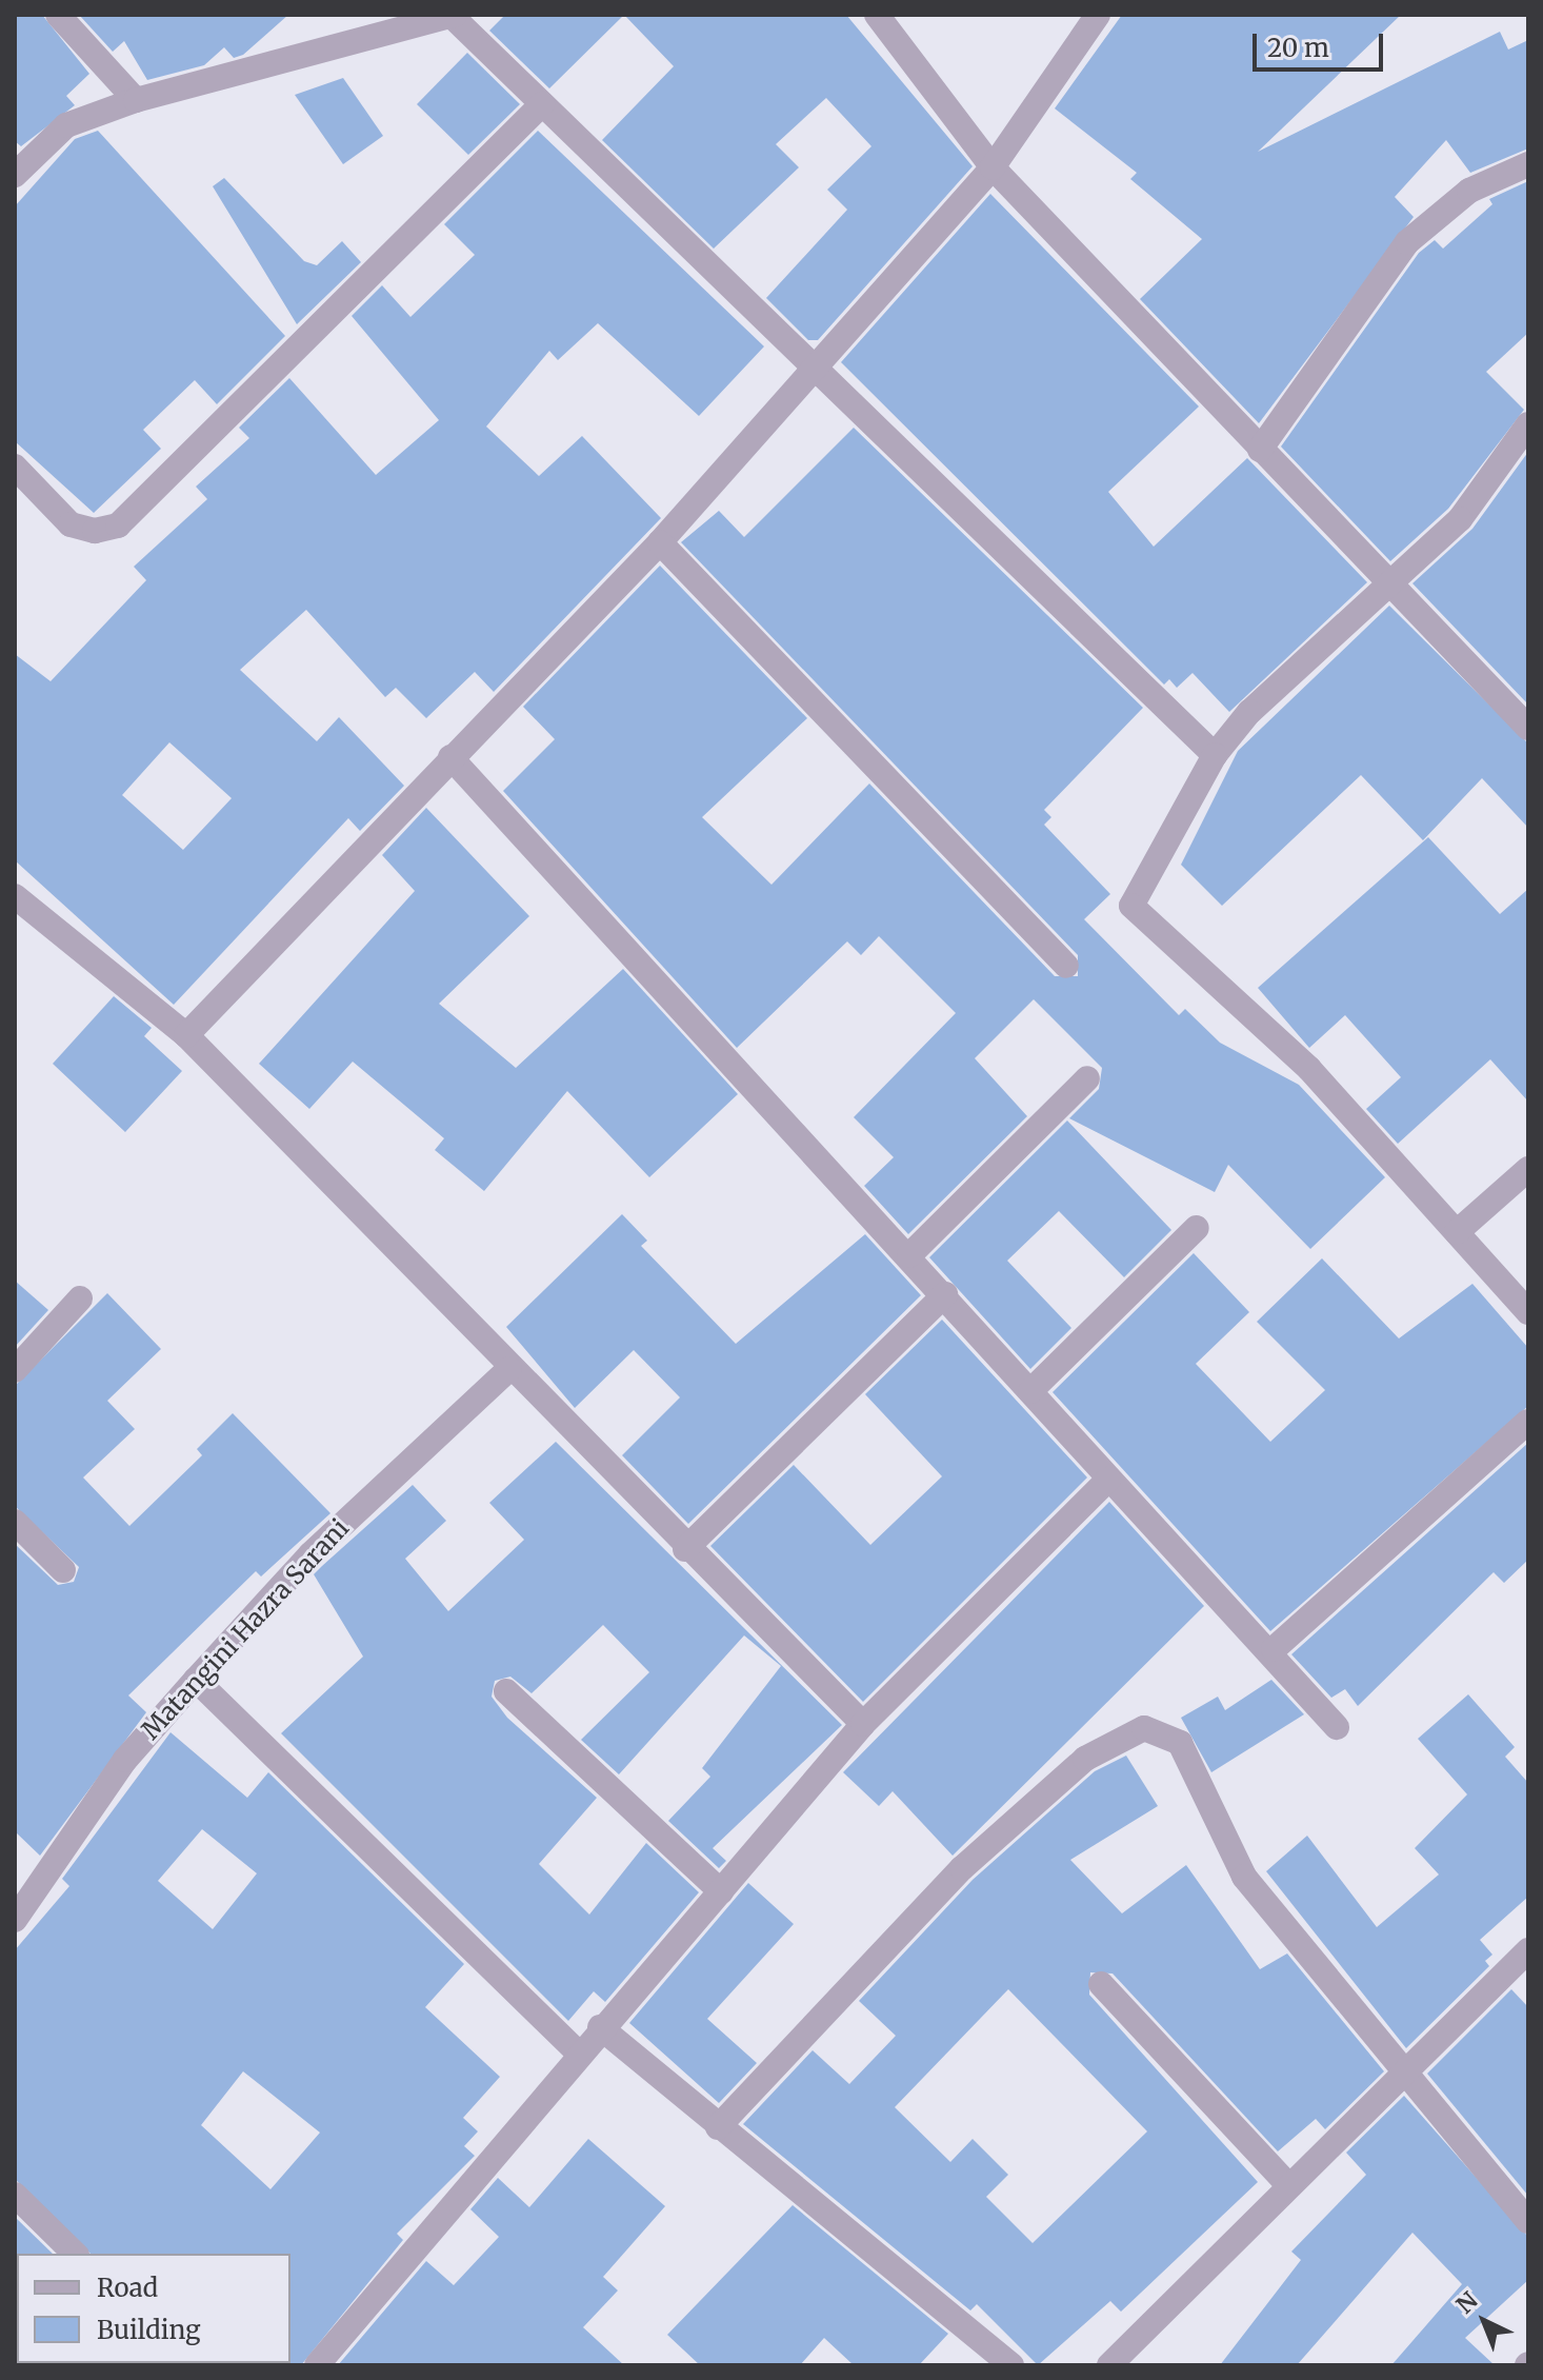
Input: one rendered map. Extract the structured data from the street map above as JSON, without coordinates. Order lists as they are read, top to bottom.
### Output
{
  "streets": {
    "street": ["Matangini Hazra Sarani"]
  },
  "legend": ["Road", "Building"],
  "scale_bar": "20 m",
  "north": "top left"
}
